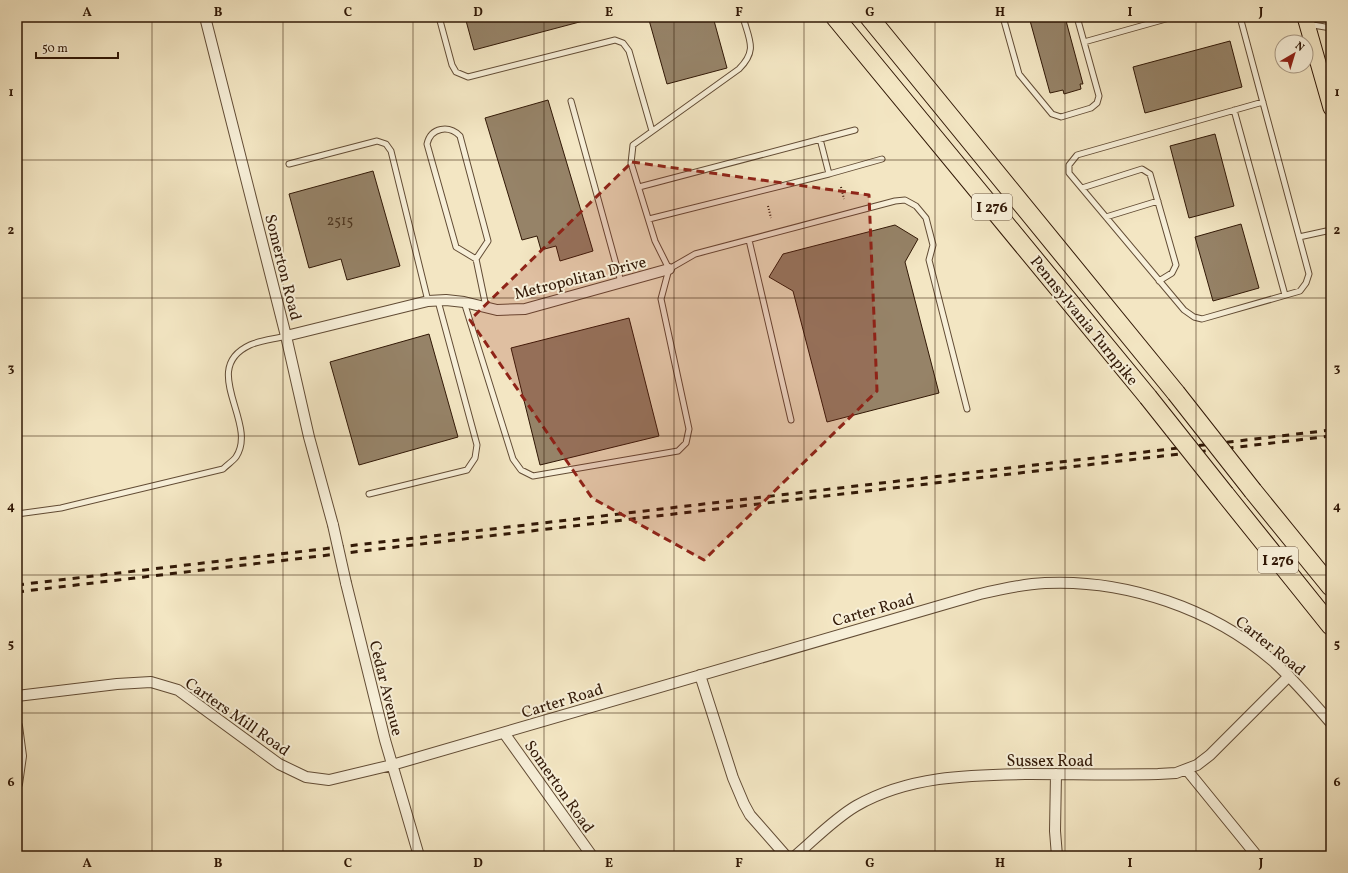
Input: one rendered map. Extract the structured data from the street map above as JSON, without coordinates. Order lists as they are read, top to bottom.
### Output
{
  "streets": {
    "highway": ["I 276", "Pennsylvania Turnpike"],
    "street": [
      "Somerton Road",
      "Metropolitan Drive",
      "Carter Road",
      "Cedar Avenue",
      "Carters Mill Road",
      "Sussex Road"
    ]
  },
  "crossings": [
    ["Somerton Road", "Metropolitan Drive"],
    ["Somerton Road", "Carter Road"],
    ["Somerton Road", "Cedar Avenue"],
    ["Carter Road", "Cedar Avenue"],
    ["Carter Road", "Carters Mill Road"],
    ["Carter Road", "Sussex Road"],
    ["Cedar Avenue", "Carters Mill Road"]
  ],
  "house_numbers": ["2515"],
  "scale_bar": "50 m",
  "north": "top right",
  "grid": {
    "columns": [
      "A",
      "B",
      "C",
      "D",
      "E",
      "F",
      "G",
      "H",
      "I",
      "J"
    ],
    "rows": [
      "1",
      "2",
      "3",
      "4",
      "5",
      "6"
    ]
  }
}
